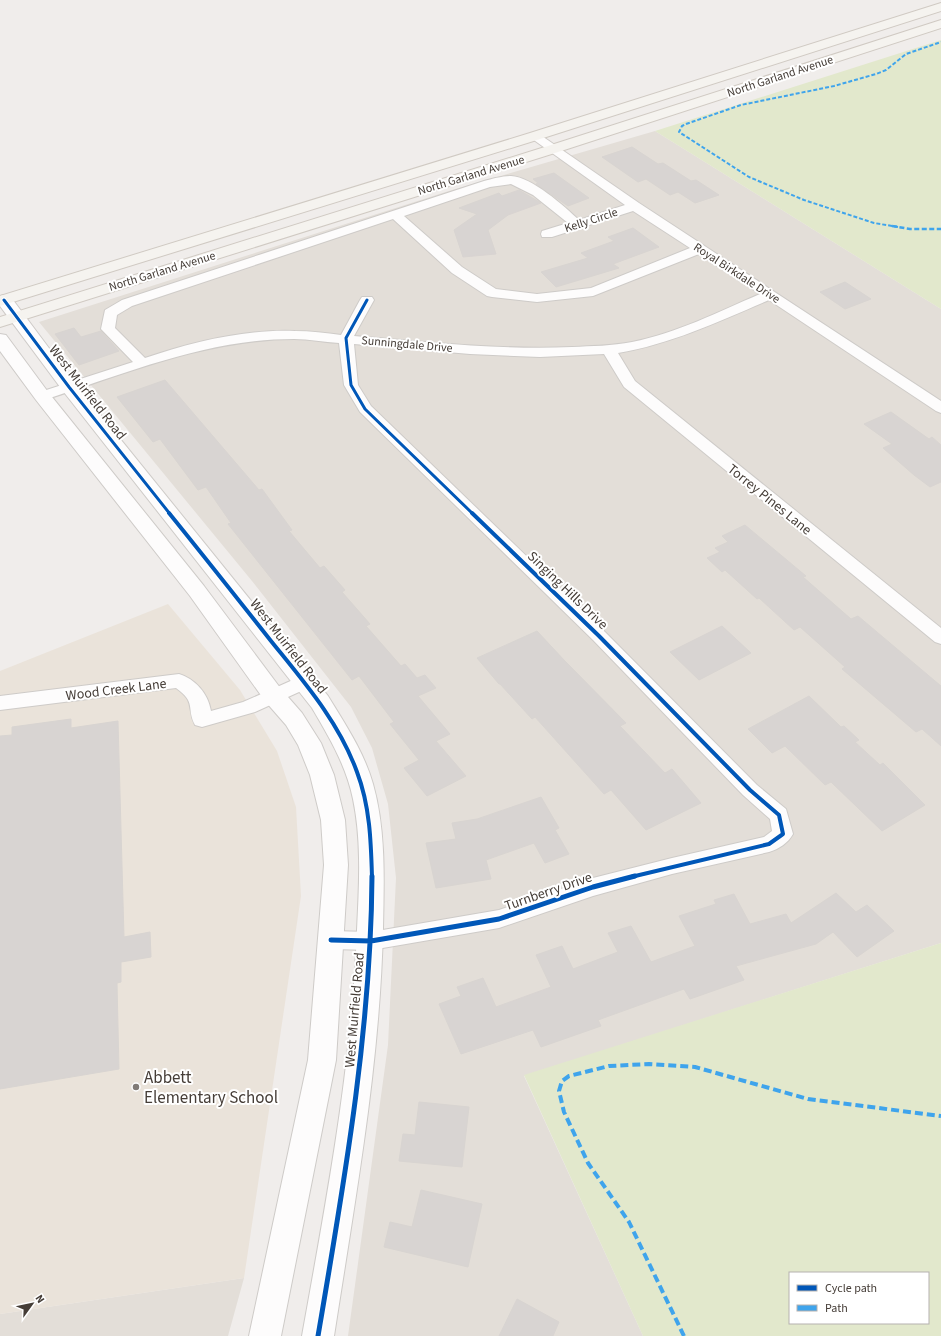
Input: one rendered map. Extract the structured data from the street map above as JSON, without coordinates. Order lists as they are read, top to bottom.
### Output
{
  "streets": {
    "main road": ["North Garland Avenue"],
    "street": [
      "Kelly Circle",
      "Royal Birkdale Drive",
      "Sunningdale Drive",
      "West Muirfield Road",
      "Torrey Pines Lane",
      "Singing Hills Drive",
      "Wood Creek Lane",
      "Turnberry Drive"
    ]
  },
  "crossings": [
    ["North Garland Avenue", "Royal Birkdale Drive"],
    ["North Garland Avenue", "West Muirfield Road"],
    ["Kelly Circle", "Royal Birkdale Drive"],
    ["Royal Birkdale Drive", "Sunningdale Drive"],
    ["Sunningdale Drive", "West Muirfield Road"],
    ["Sunningdale Drive", "Torrey Pines Lane"],
    ["Sunningdale Drive", "Singing Hills Drive"],
    ["West Muirfield Road", "Wood Creek Lane"],
    ["West Muirfield Road", "Turnberry Drive"],
    ["Singing Hills Drive", "Turnberry Drive"]
  ],
  "places": ["Abbett Elementary School"],
  "legend": ["Cycle path", "Path"],
  "north": "top right"
}
